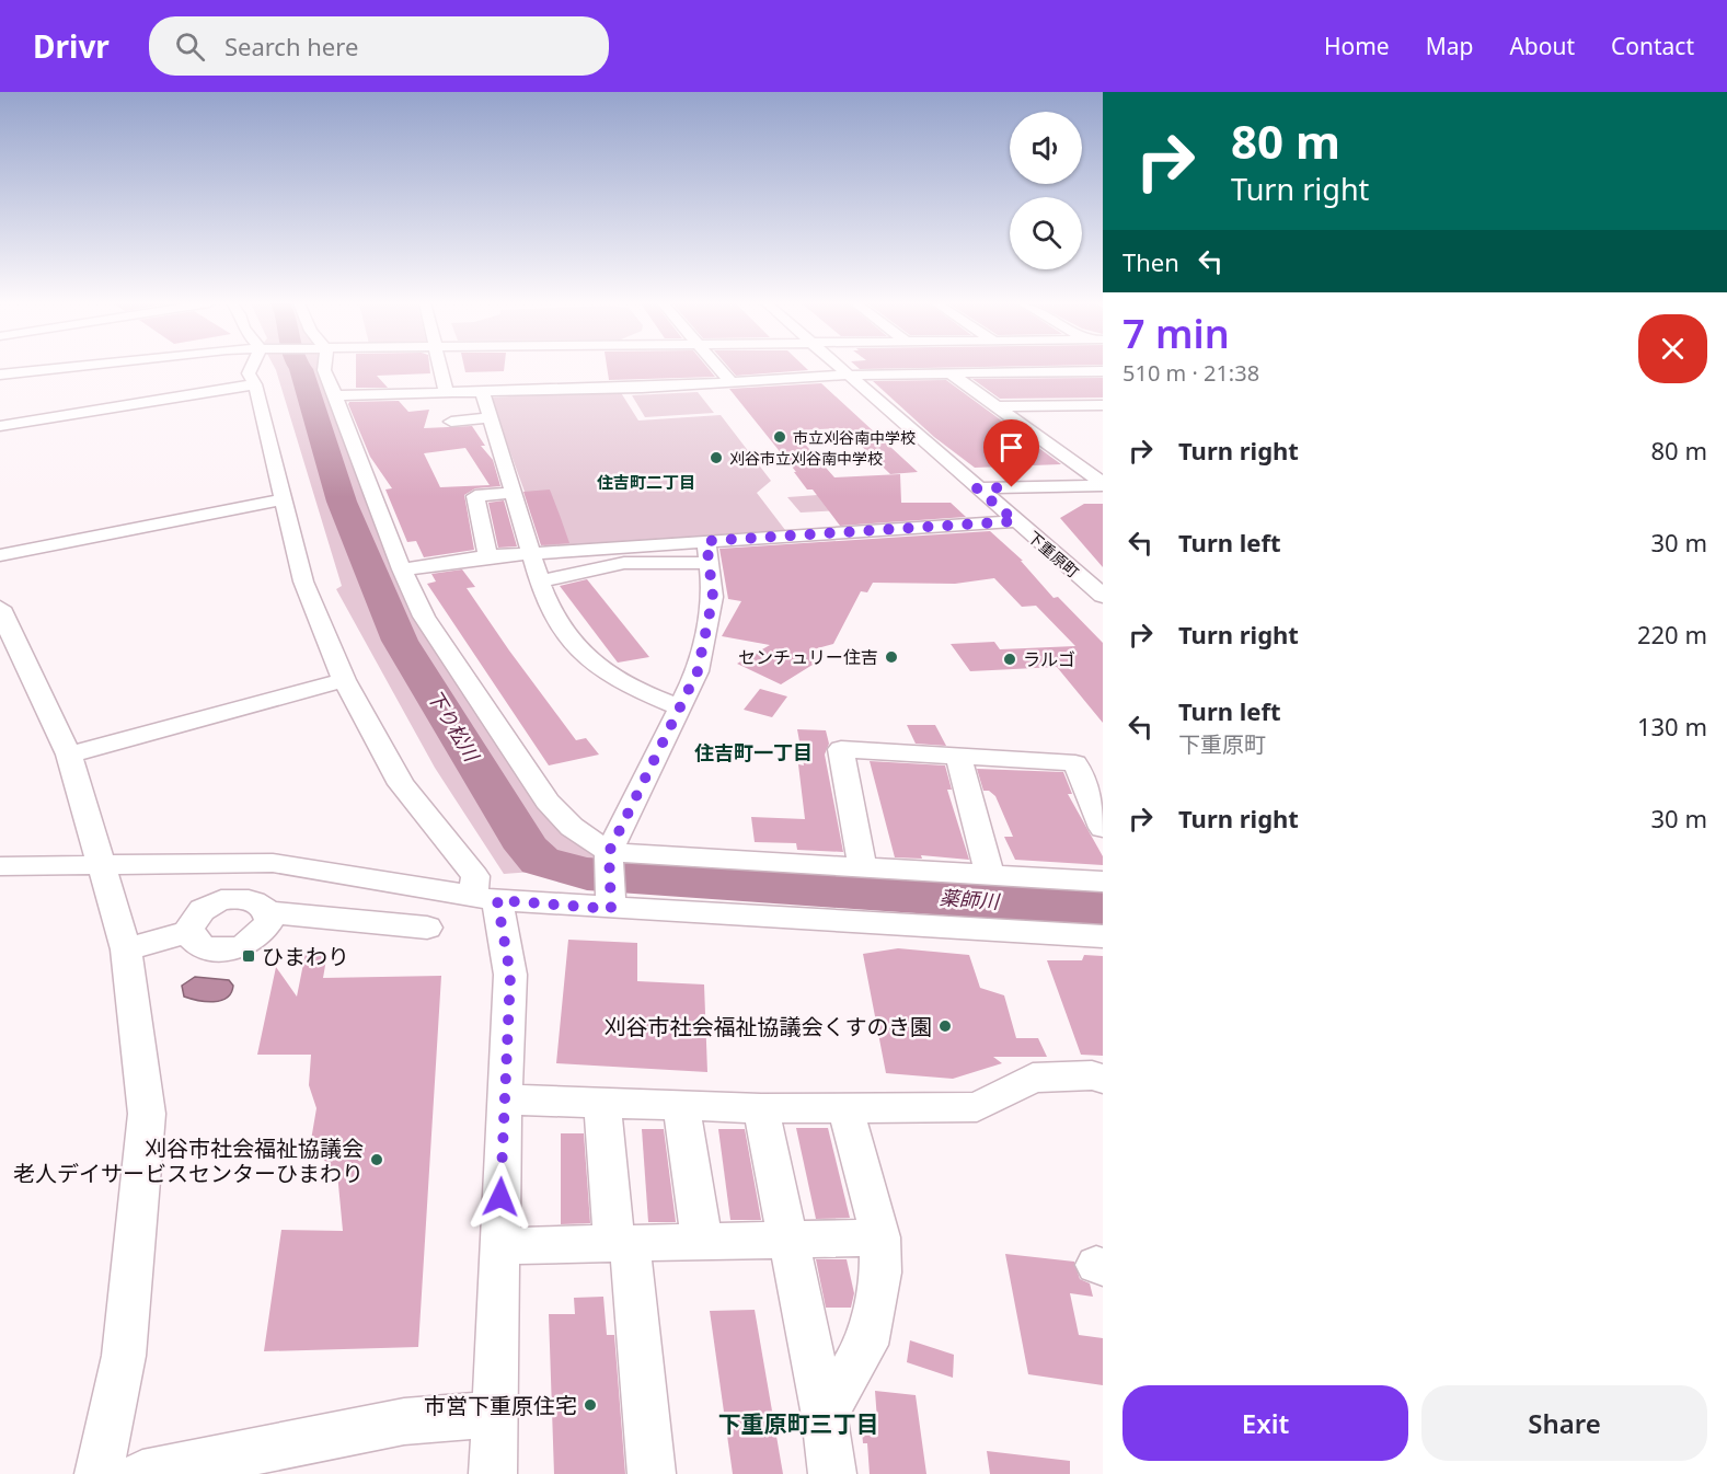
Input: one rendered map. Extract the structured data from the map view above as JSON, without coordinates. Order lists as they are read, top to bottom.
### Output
{
  "streets": {
    "street": ["下重原町"]
  },
  "districts": ["住吉町二丁目", "住吉町一丁目", "下重原町三丁目"],
  "water": ["下り松川", "薬師川"],
  "places": {
    "other": [
      "市立刈谷南中学校",
      "刈谷市立刈谷南中学校",
      "センチュリー住吉",
      "ラルゴ",
      "刈谷市社会福祉協議会くすのき園",
      "刈谷市社会福祉協議会 老人デイサービスセンターひまわり",
      "市営下重原住宅"
    ],
    "transit": ["ひまわり"]
  },
  "page": {
    "header": "Drivr",
    "search": "Search here",
    "nav": [
      "Home",
      "Map",
      "About",
      "Contact"
    ],
    "turn": ["80 m", "Turn right"],
    "then": "Then",
    "heading": ["7 min", "510 m · 21:38"],
    "list": [
      {
        "name": "Turn right",
        "value": "80 m"
      },
      {
        "name": "Turn left",
        "value": "30 m"
      },
      {
        "name": "Turn right",
        "value": "220 m"
      },
      {
        "name": "Turn left",
        "note": "下重原町",
        "value": "130 m"
      },
      {
        "name": "Turn right",
        "value": "30 m"
      }
    ],
    "buttons": ["Exit", "Share"]
  }
}
